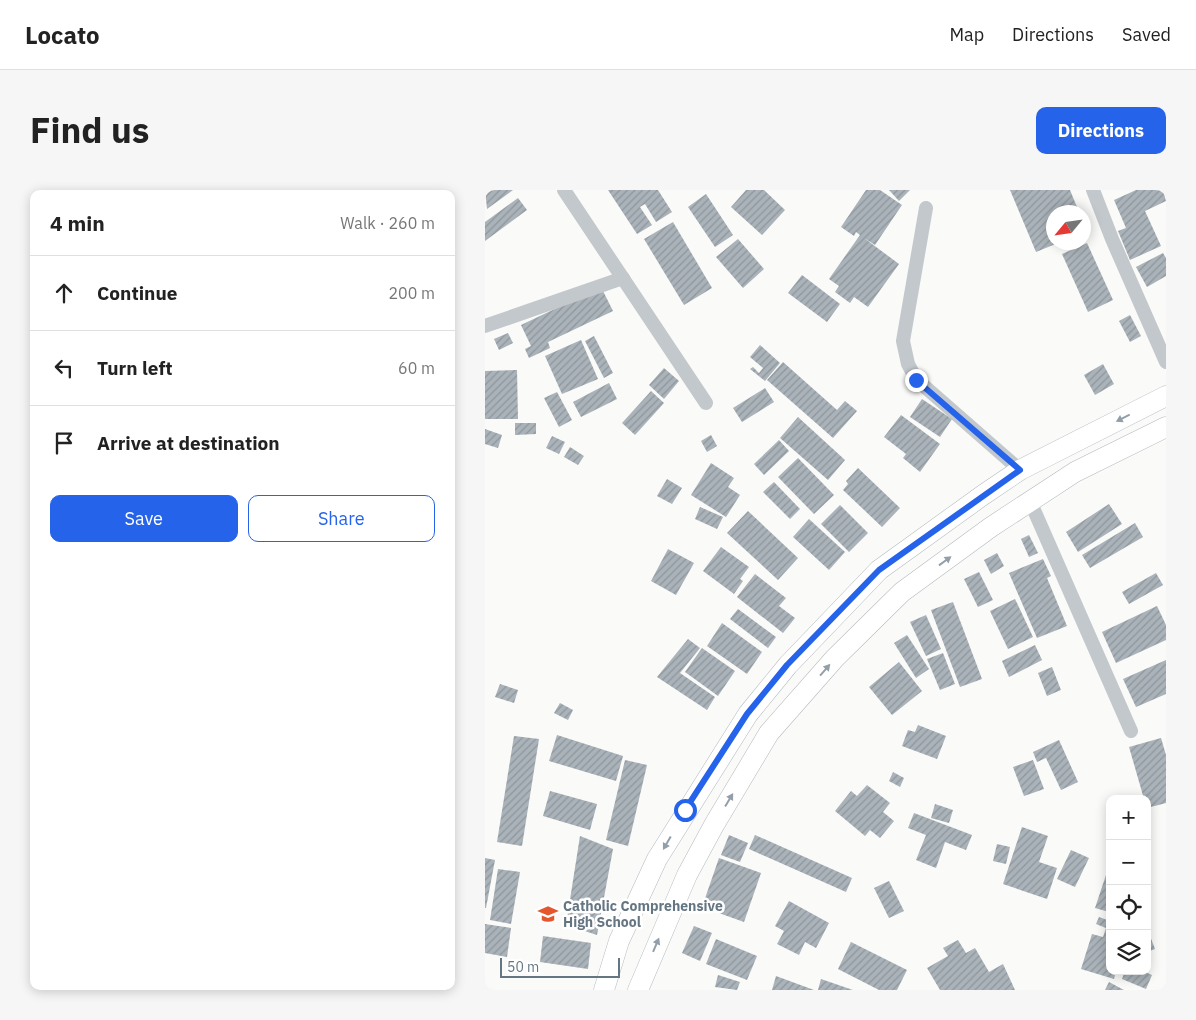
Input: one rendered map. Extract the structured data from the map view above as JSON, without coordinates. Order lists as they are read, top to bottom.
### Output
{
  "places": {
    "school or university": ["Catholic Comprehensive High School"]
  },
  "scale_bar": "50 m",
  "north": "bottom left",
  "page": {
    "header": "Locato",
    "nav": ["Map", "Directions", "Saved"],
    "title": "Find us",
    "buttons": [
      "Directions",
      ["Save", "Share"]
    ],
    "heading": ["4 min", "Walk · 260 m"],
    "list": [
      ["Continue", "200 m"],
      ["Turn left", "60 m"],
      "Arrive at destination"
    ],
    "map_buttons": ["+", "−"],
    "scale": "50 m"
  }
}
